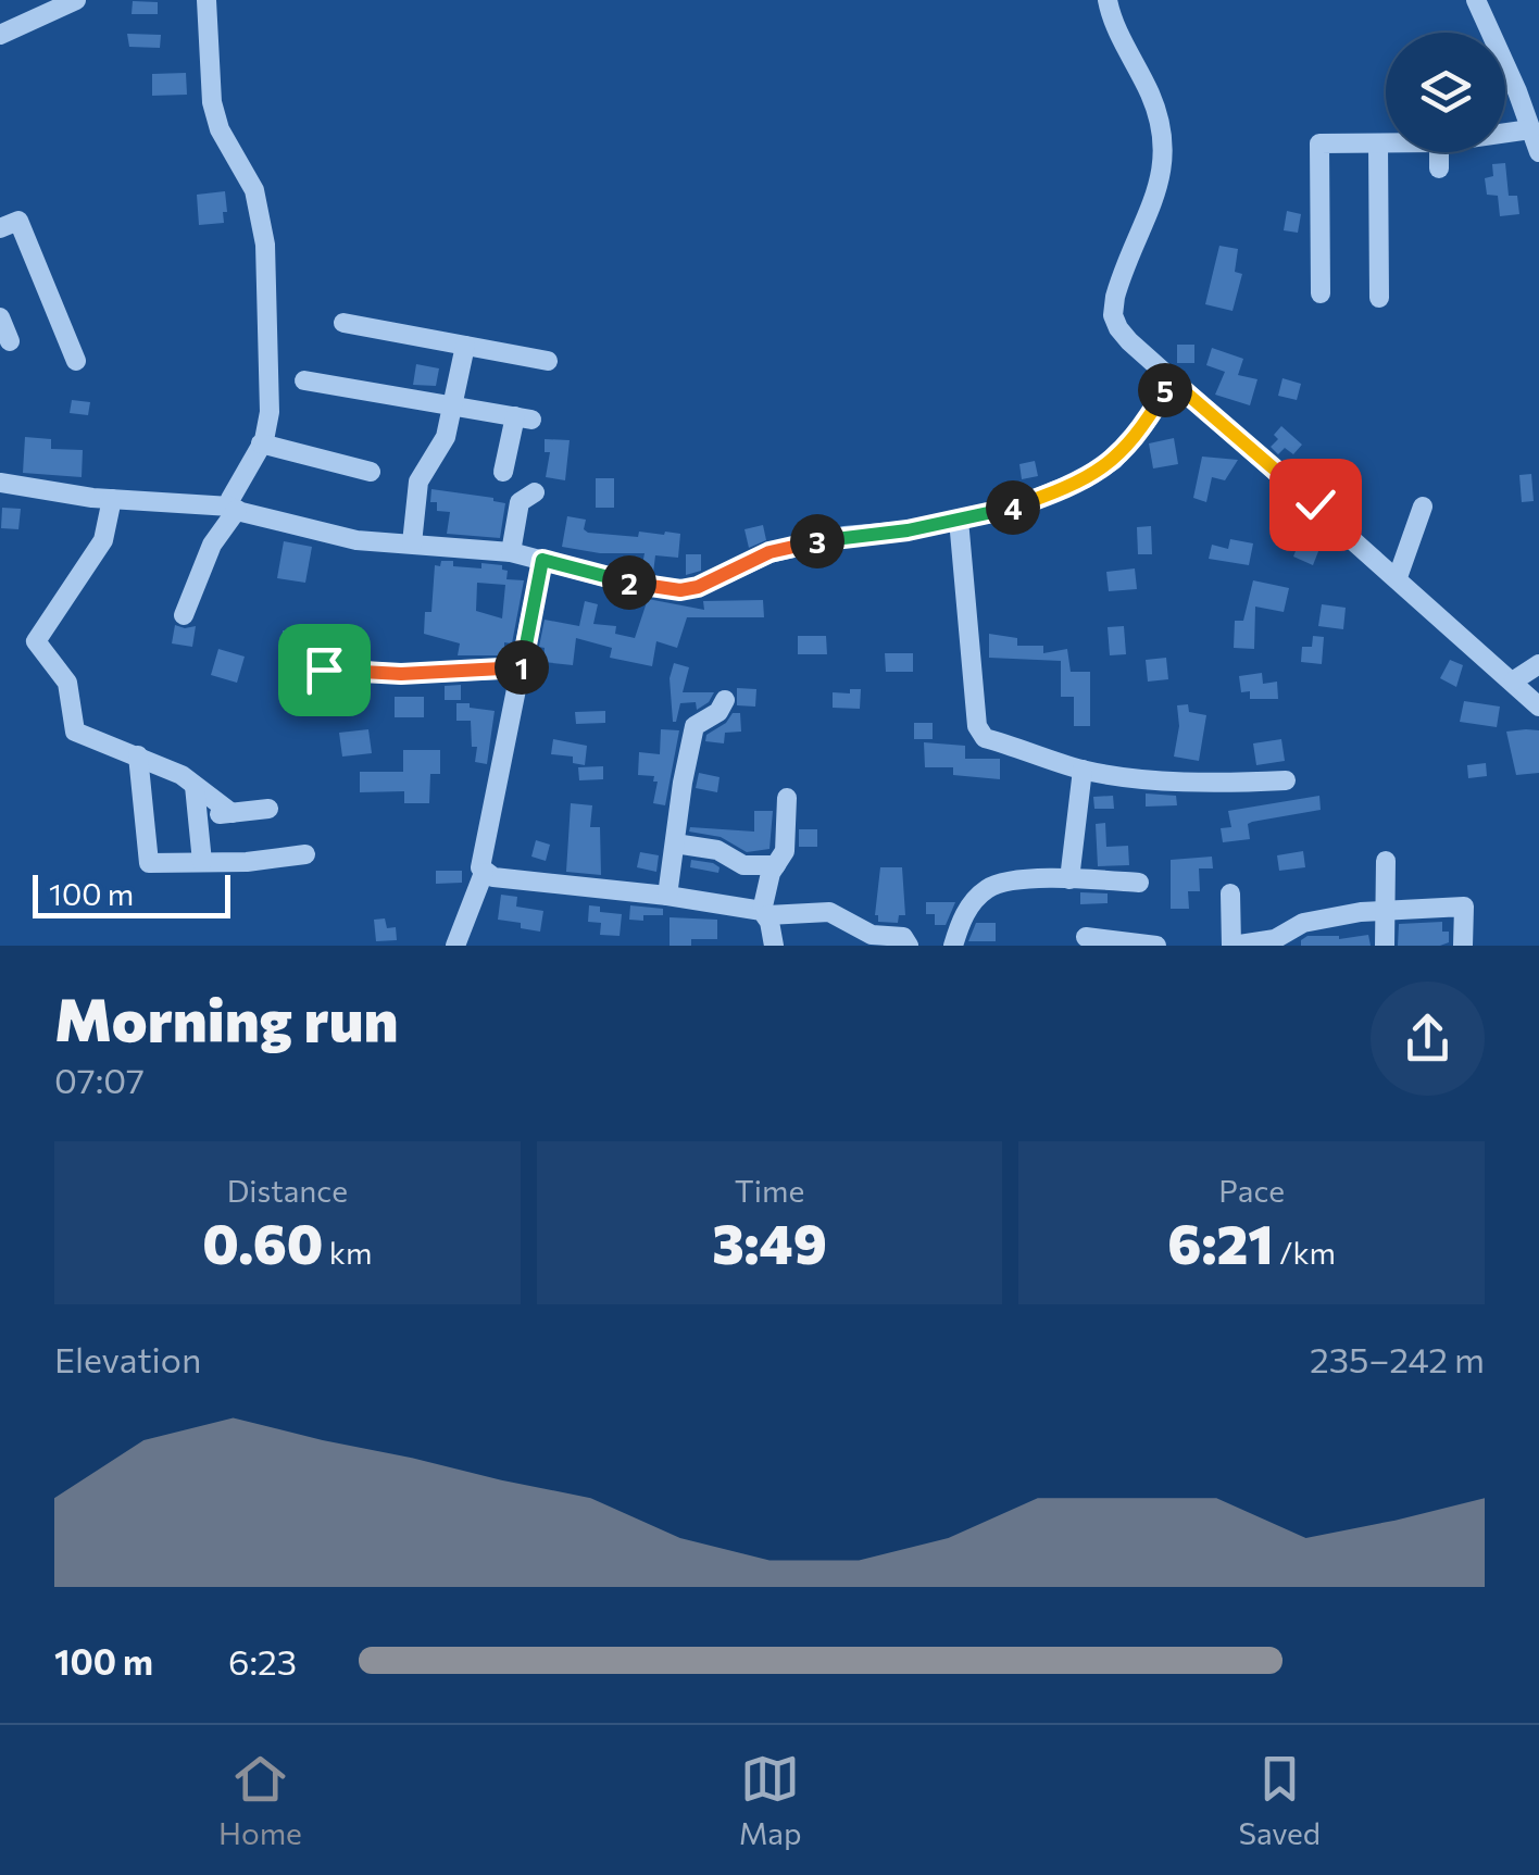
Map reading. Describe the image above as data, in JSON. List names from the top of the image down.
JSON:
{
  "scale_bar": "100 m",
  "page": {
    "pins": [
      "5",
      "4",
      "3",
      "2",
      "1"
    ],
    "scale": "100 m",
    "heading": ["Morning run", "07:07"],
    "stats": [
      ["Distance", "0.60 km"],
      ["Time", "3:49"],
      ["Pace", "6:21 /km"]
    ],
    "chart": ["Elevation", "235–242 m"],
    "list": [
      {
        "name": "100 m",
        "note": "6:23"
      }
    ],
    "tabs": ["Home", "Map", "Saved"]
  }
}
